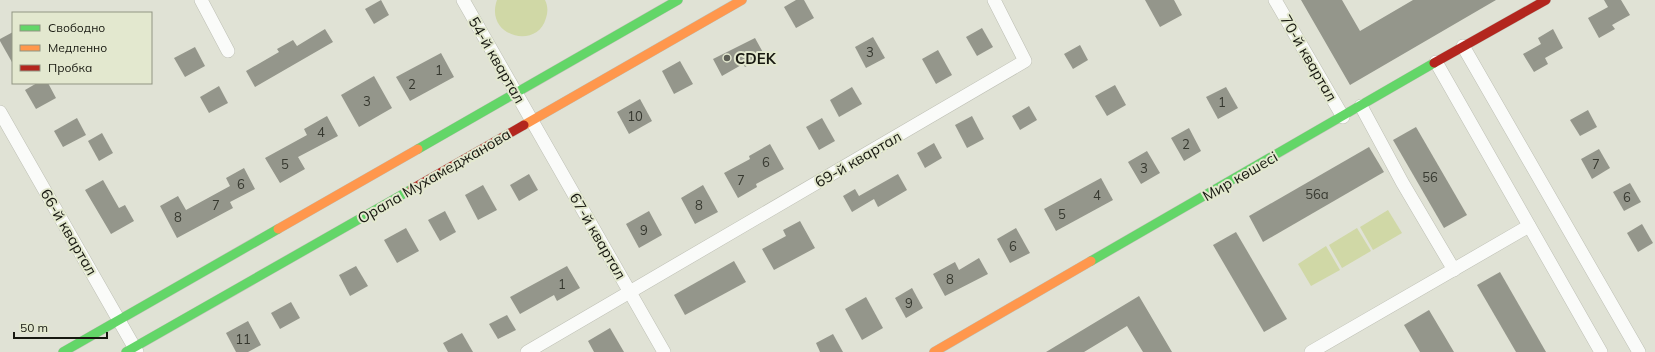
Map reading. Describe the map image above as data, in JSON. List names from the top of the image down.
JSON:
{
  "streets": {
    "street": [
      "70-й квартал",
      "54-й квартал",
      "69-й квартал",
      "Орала Мухамеджанова",
      "Мир көшесі",
      "66-й квартал",
      "67-й квартал"
    ]
  },
  "crossings": [
    ["70-й квартал", "Мир көшесі"],
    ["54-й квартал", "Орала Мухамеджанова"],
    ["54-й квартал", "67-й квартал"],
    ["69-й квартал", "67-й квартал"],
    ["Орала Мухамеджанова", "66-й квартал"],
    ["Орала Мухамеджанова", "67-й квартал"]
  ],
  "places": ["CDEK"],
  "house_numbers": [
    "3",
    "1",
    "2",
    "3",
    "1",
    "10",
    "4",
    "2",
    "6",
    "5",
    "7",
    "3",
    "56",
    "7",
    "6",
    "56а",
    "4",
    "6",
    "7",
    "8",
    "5",
    "8",
    "9",
    "6",
    "8",
    "1",
    "9",
    "11"
  ],
  "legend": ["Свободно", "Медленно", "Пробка"],
  "scale_bar": "50 m"
}
